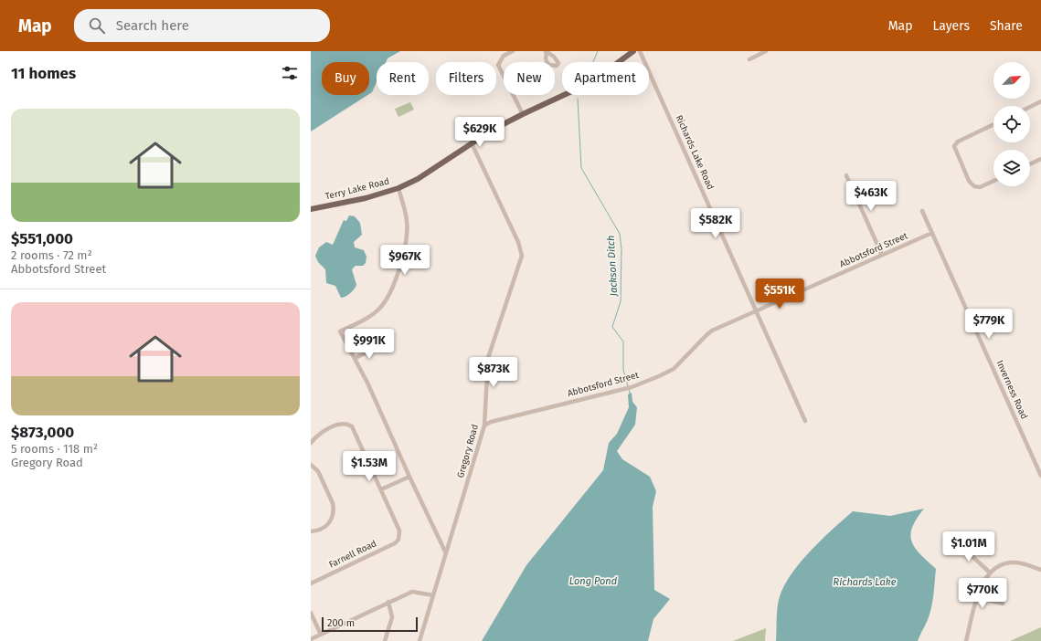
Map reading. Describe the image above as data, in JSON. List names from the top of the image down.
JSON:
{
  "streets": {
    "main road": ["Terry Lake Road"],
    "street": [
      "Richards Lake Road",
      "Abbotsford Street",
      "Inverness Road",
      "Gregory Road",
      "Farnell Road"
    ]
  },
  "crossings": [
    ["Richards Lake Road", "Abbotsford Street"],
    ["Terry Lake Road", "Gregory Road"],
    ["Abbotsford Street", "Inverness Road"],
    ["Abbotsford Street", "Gregory Road"]
  ],
  "water": ["Jackson Ditch", "Long Pond", "Richards Lake"],
  "scale_bar": "200 m",
  "north": "top right",
  "page": {
    "header": "Map",
    "search": "Search here",
    "nav": ["Map", "Layers", "Share"],
    "heading": "11 homes",
    "chip": [
      "Buy",
      "Rent",
      "Filters",
      "New",
      "Apartment"
    ],
    "list": [
      {
        "name": "$551,000",
        "note": "2 rooms · 72 m² · Abbotsford Street"
      },
      {
        "name": "$873,000",
        "note": "5 rooms · 118 m² · Gregory Road"
      }
    ],
    "price": [
      "$629K",
      "$463K",
      "$582K",
      "$967K",
      "$551K",
      "$779K",
      "$991K",
      "$873K",
      "$1.53M",
      "$1.01M",
      "$770K"
    ],
    "scale": "200 m"
  }
}
